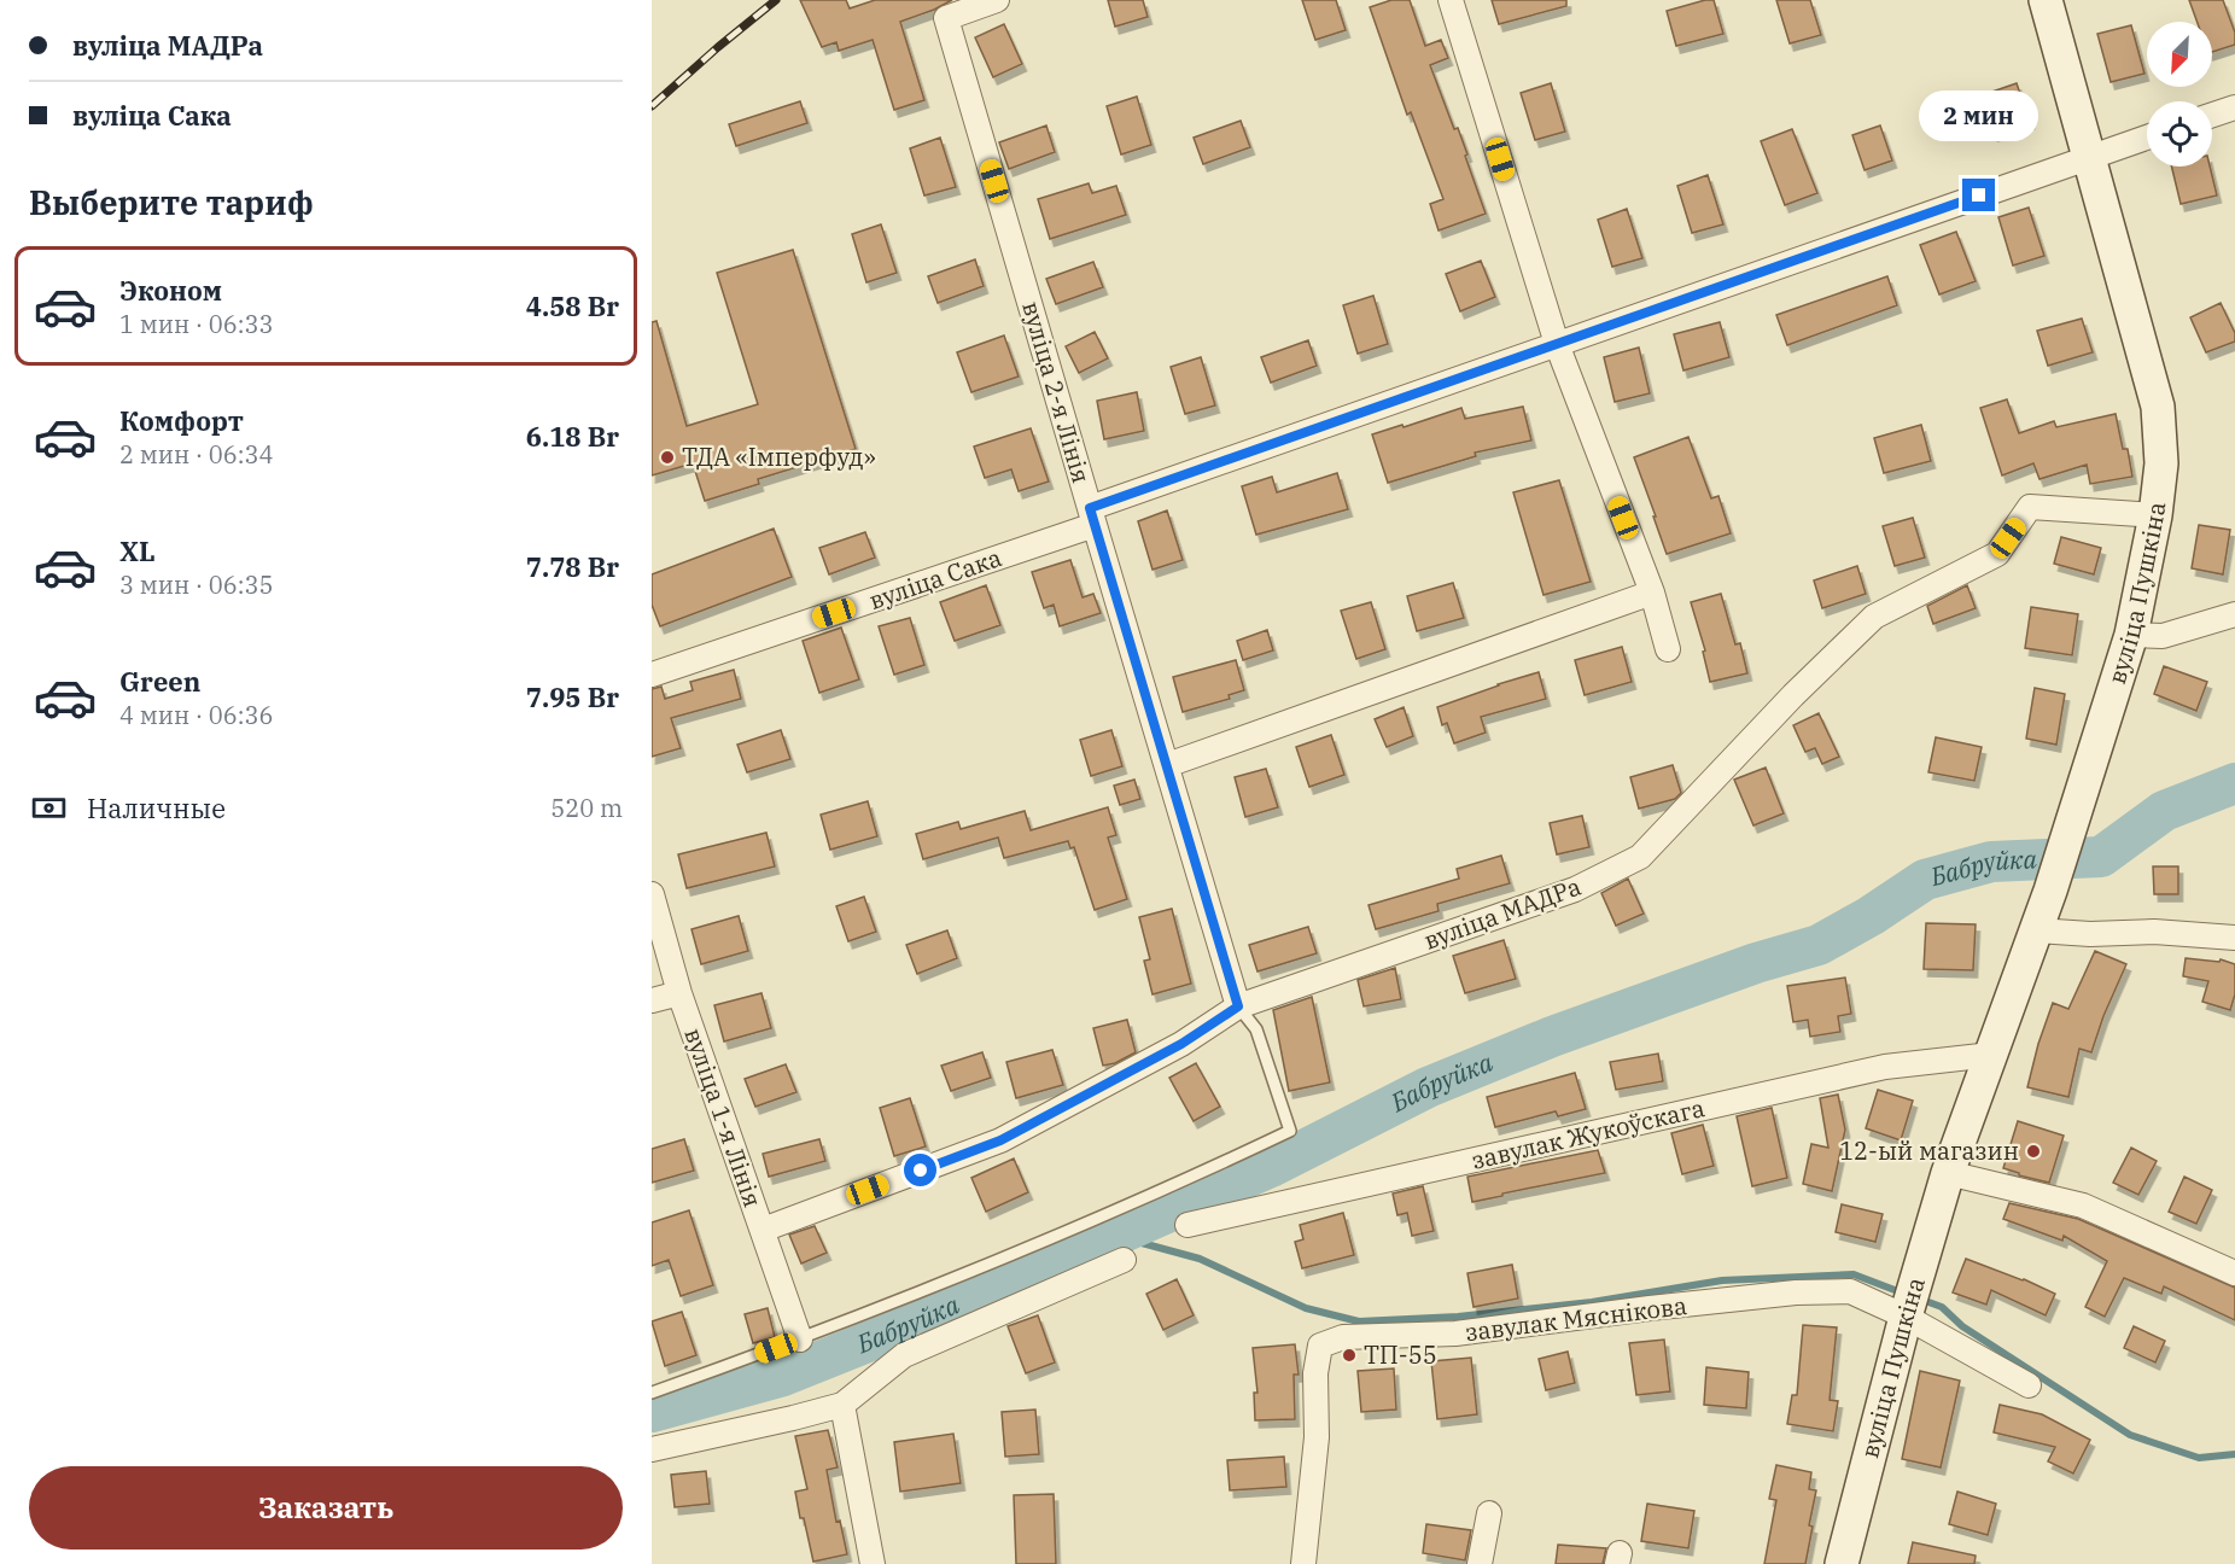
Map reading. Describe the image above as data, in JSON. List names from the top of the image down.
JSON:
{
  "streets": {
    "main road": ["вуліца Пушкіна"],
    "street": [
      "вуліца 2-я Лінія",
      "вуліца Сака",
      "вуліца МАДРа",
      "вуліца 1-я Лінія",
      "завулак Жукоўскага",
      "завулак Мяснікова"
    ]
  },
  "crossings": [
    ["вуліца 2-я Лінія", "вуліца Сака"],
    ["вуліца 2-я Лінія", "вуліца МАДРа"],
    ["вуліца Сака", "вуліца Пушкіна"],
    ["вуліца Пушкіна", "вуліца МАДРа"],
    ["вуліца Пушкіна", "завулак Жукоўскага"],
    ["вуліца Пушкіна", "завулак Мяснікова"],
    ["вуліца МАДРа", "вуліца 1-я Лінія"]
  ],
  "water": ["Бабруйка"],
  "places": ["ТДА «Імперфуд»", "12-ый магазин", "ТП-55"],
  "north": "bottom left",
  "page": {
    "banner": ["вуліца МАДРа", "вуліца Сака"],
    "bubble": "2 мин",
    "heading": "Выберите тариф",
    "list": [
      {
        "name": "Эконом",
        "note": "1 мин · 06:33",
        "value": "4.58 Br"
      },
      {
        "name": "Комфорт",
        "note": "2 мин · 06:34",
        "value": "6.18 Br"
      },
      {
        "name": "XL",
        "note": "3 мин · 06:35",
        "value": "7.78 Br"
      },
      {
        "name": "Green",
        "note": "4 мин · 06:36",
        "value": "7.95 Br"
      }
    ],
    "pay": ["Наличные", "520 m"],
    "buttons": "Заказать"
  }
}
